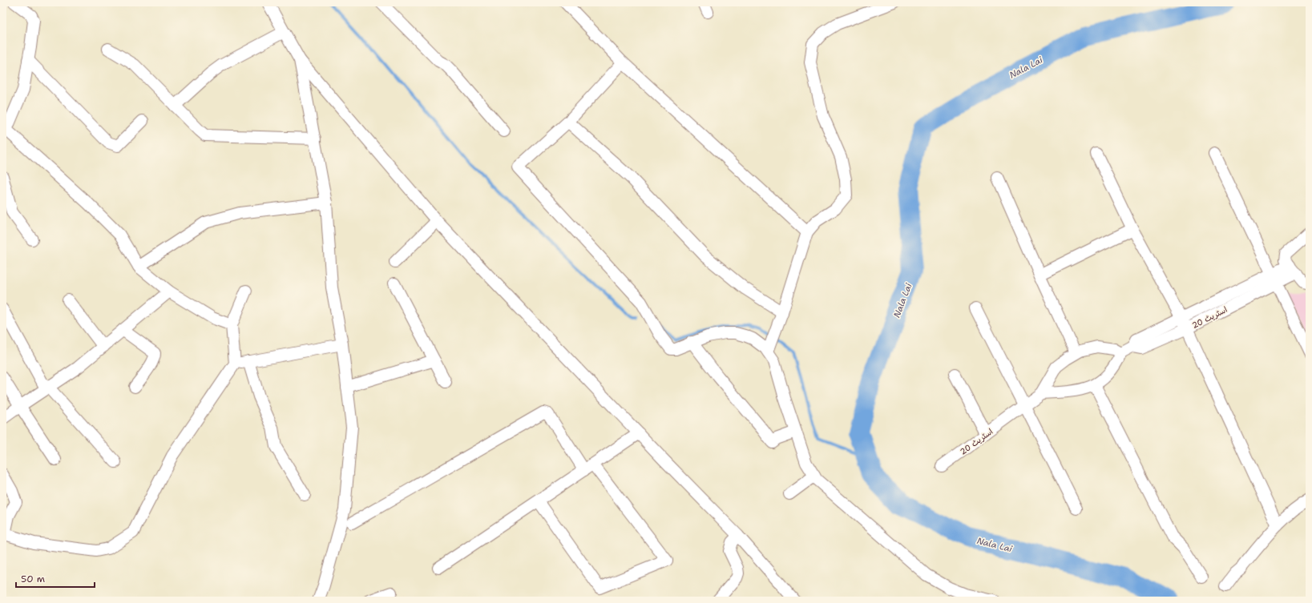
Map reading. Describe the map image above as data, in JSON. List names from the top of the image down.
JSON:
{
  "streets": {
    "street": ["اسٹریٹ 20"]
  },
  "water": ["Nala Lai"],
  "scale_bar": "50 m"
}
